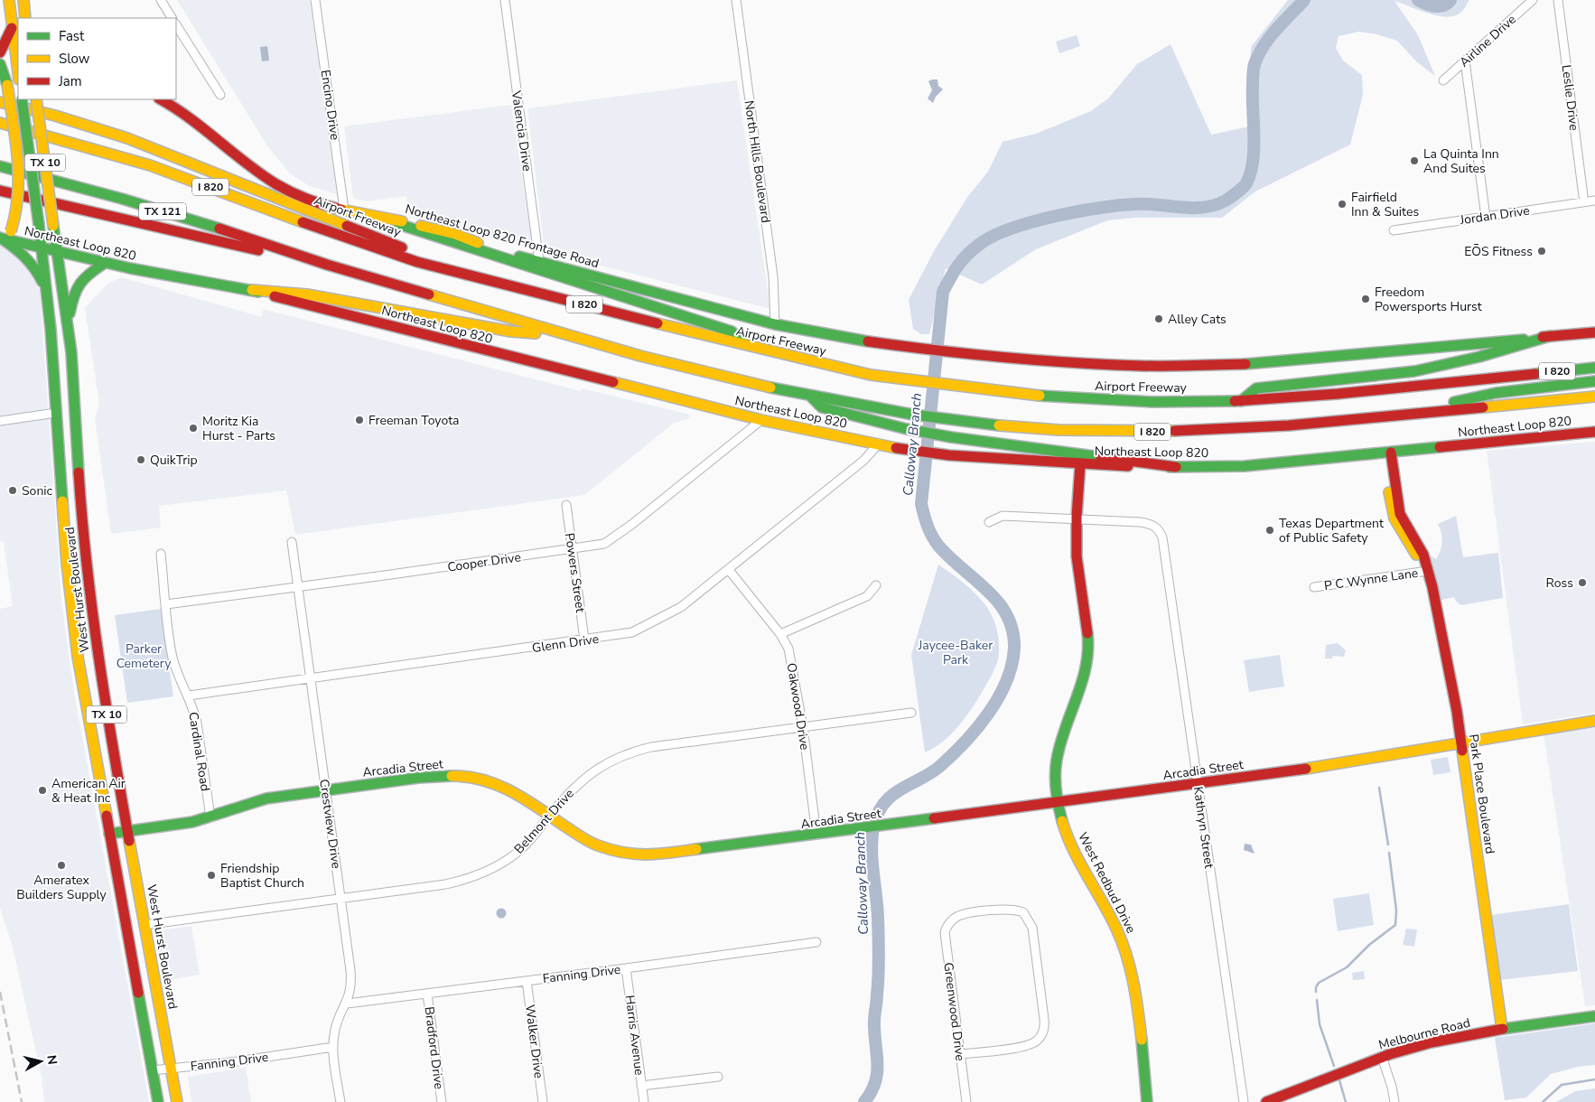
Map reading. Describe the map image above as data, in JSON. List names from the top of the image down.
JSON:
{
  "streets": {
    "main road": [
      "TX 10",
      "I 820",
      "TX 121",
      "Airport Freeway",
      "Northeast Loop 820 Frontage Road",
      "Northeast Loop 820",
      "West Hurst Boulevard",
      "Arcadia Street",
      "Park Place Boulevard",
      "West Redbud Drive",
      "Melbourne Road"
    ],
    "street": [
      "Airline Drive",
      "Leslie Drive",
      "Encino Drive",
      "Valencia Drive",
      "North Hills Boulevard",
      "Jordan Drive",
      "Cooper Drive",
      "Powers Street",
      "P C Wynne Lane",
      "Glenn Drive",
      "Oakwood Drive",
      "Cardinal Road",
      "Belmont Drive",
      "Crestview Drive",
      "Kathryn Street",
      "Fanning Drive",
      "Greenwood Drive",
      "Harris Avenue",
      "Walker Drive",
      "Bradford Drive"
    ]
  },
  "crossings": [
    ["Encino Drive", "Northeast Loop 820 Frontage Road"],
    ["Valencia Drive", "Northeast Loop 820 Frontage Road"],
    ["North Hills Boulevard", "Northeast Loop 820 Frontage Road"],
    ["I 820", "TX 121"],
    ["I 820", "Airport Freeway"],
    ["Northeast Loop 820", "Cooper Drive"],
    ["Northeast Loop 820", "West Hurst Boulevard"],
    ["Northeast Loop 820", "Glenn Drive"],
    ["Northeast Loop 820", "Park Place Boulevard"],
    ["Northeast Loop 820", "West Redbud Drive"],
    ["Cooper Drive", "Powers Street"],
    ["Cooper Drive", "Cardinal Road"],
    ["Cooper Drive", "Crestview Drive"],
    ["Powers Street", "Glenn Drive"],
    ["P C Wynne Lane", "Park Place Boulevard"],
    ["West Hurst Boulevard", "Arcadia Street"],
    ["West Hurst Boulevard", "Belmont Drive"],
    ["West Hurst Boulevard", "Fanning Drive"],
    ["Glenn Drive", "Oakwood Drive"],
    ["Glenn Drive", "Cardinal Road"],
    ["Glenn Drive", "Crestview Drive"],
    ["Oakwood Drive", "Arcadia Street"],
    ["Oakwood Drive", "Belmont Drive"],
    ["Cardinal Road", "Arcadia Street"],
    ["Arcadia Street", "Park Place Boulevard"],
    ["Arcadia Street", "Belmont Drive"],
    ["Arcadia Street", "Crestview Drive"],
    ["Arcadia Street", "Kathryn Street"],
    ["Arcadia Street", "West Redbud Drive"],
    ["Park Place Boulevard", "Melbourne Road"],
    ["Belmont Drive", "Crestview Drive"],
    ["Crestview Drive", "Fanning Drive"],
    ["Kathryn Street", "West Redbud Drive"],
    ["Fanning Drive", "Harris Avenue"],
    ["Fanning Drive", "Walker Drive"],
    ["Fanning Drive", "Bradford Drive"]
  ],
  "water": ["Calloway Branch"],
  "parks": ["Jaycee-Baker Park", "Parker Cemetery"],
  "places": [
    "La Quinta Inn And Suites",
    "Fairfield Inn & Suites",
    "EŌS Fitness",
    "Freedom Powersports Hurst",
    "Alley Cats",
    "Freeman Toyota",
    "Moritz Kia Hurst - Parts",
    "QuikTrip",
    "Sonic",
    "Texas Department of Public Safety",
    "Ross",
    "American Air & Heat Inc",
    "Ameratex Builders Supply",
    "Friendship Baptist Church"
  ],
  "legend": ["Fast", "Slow", "Jam"],
  "north": "right"
}
